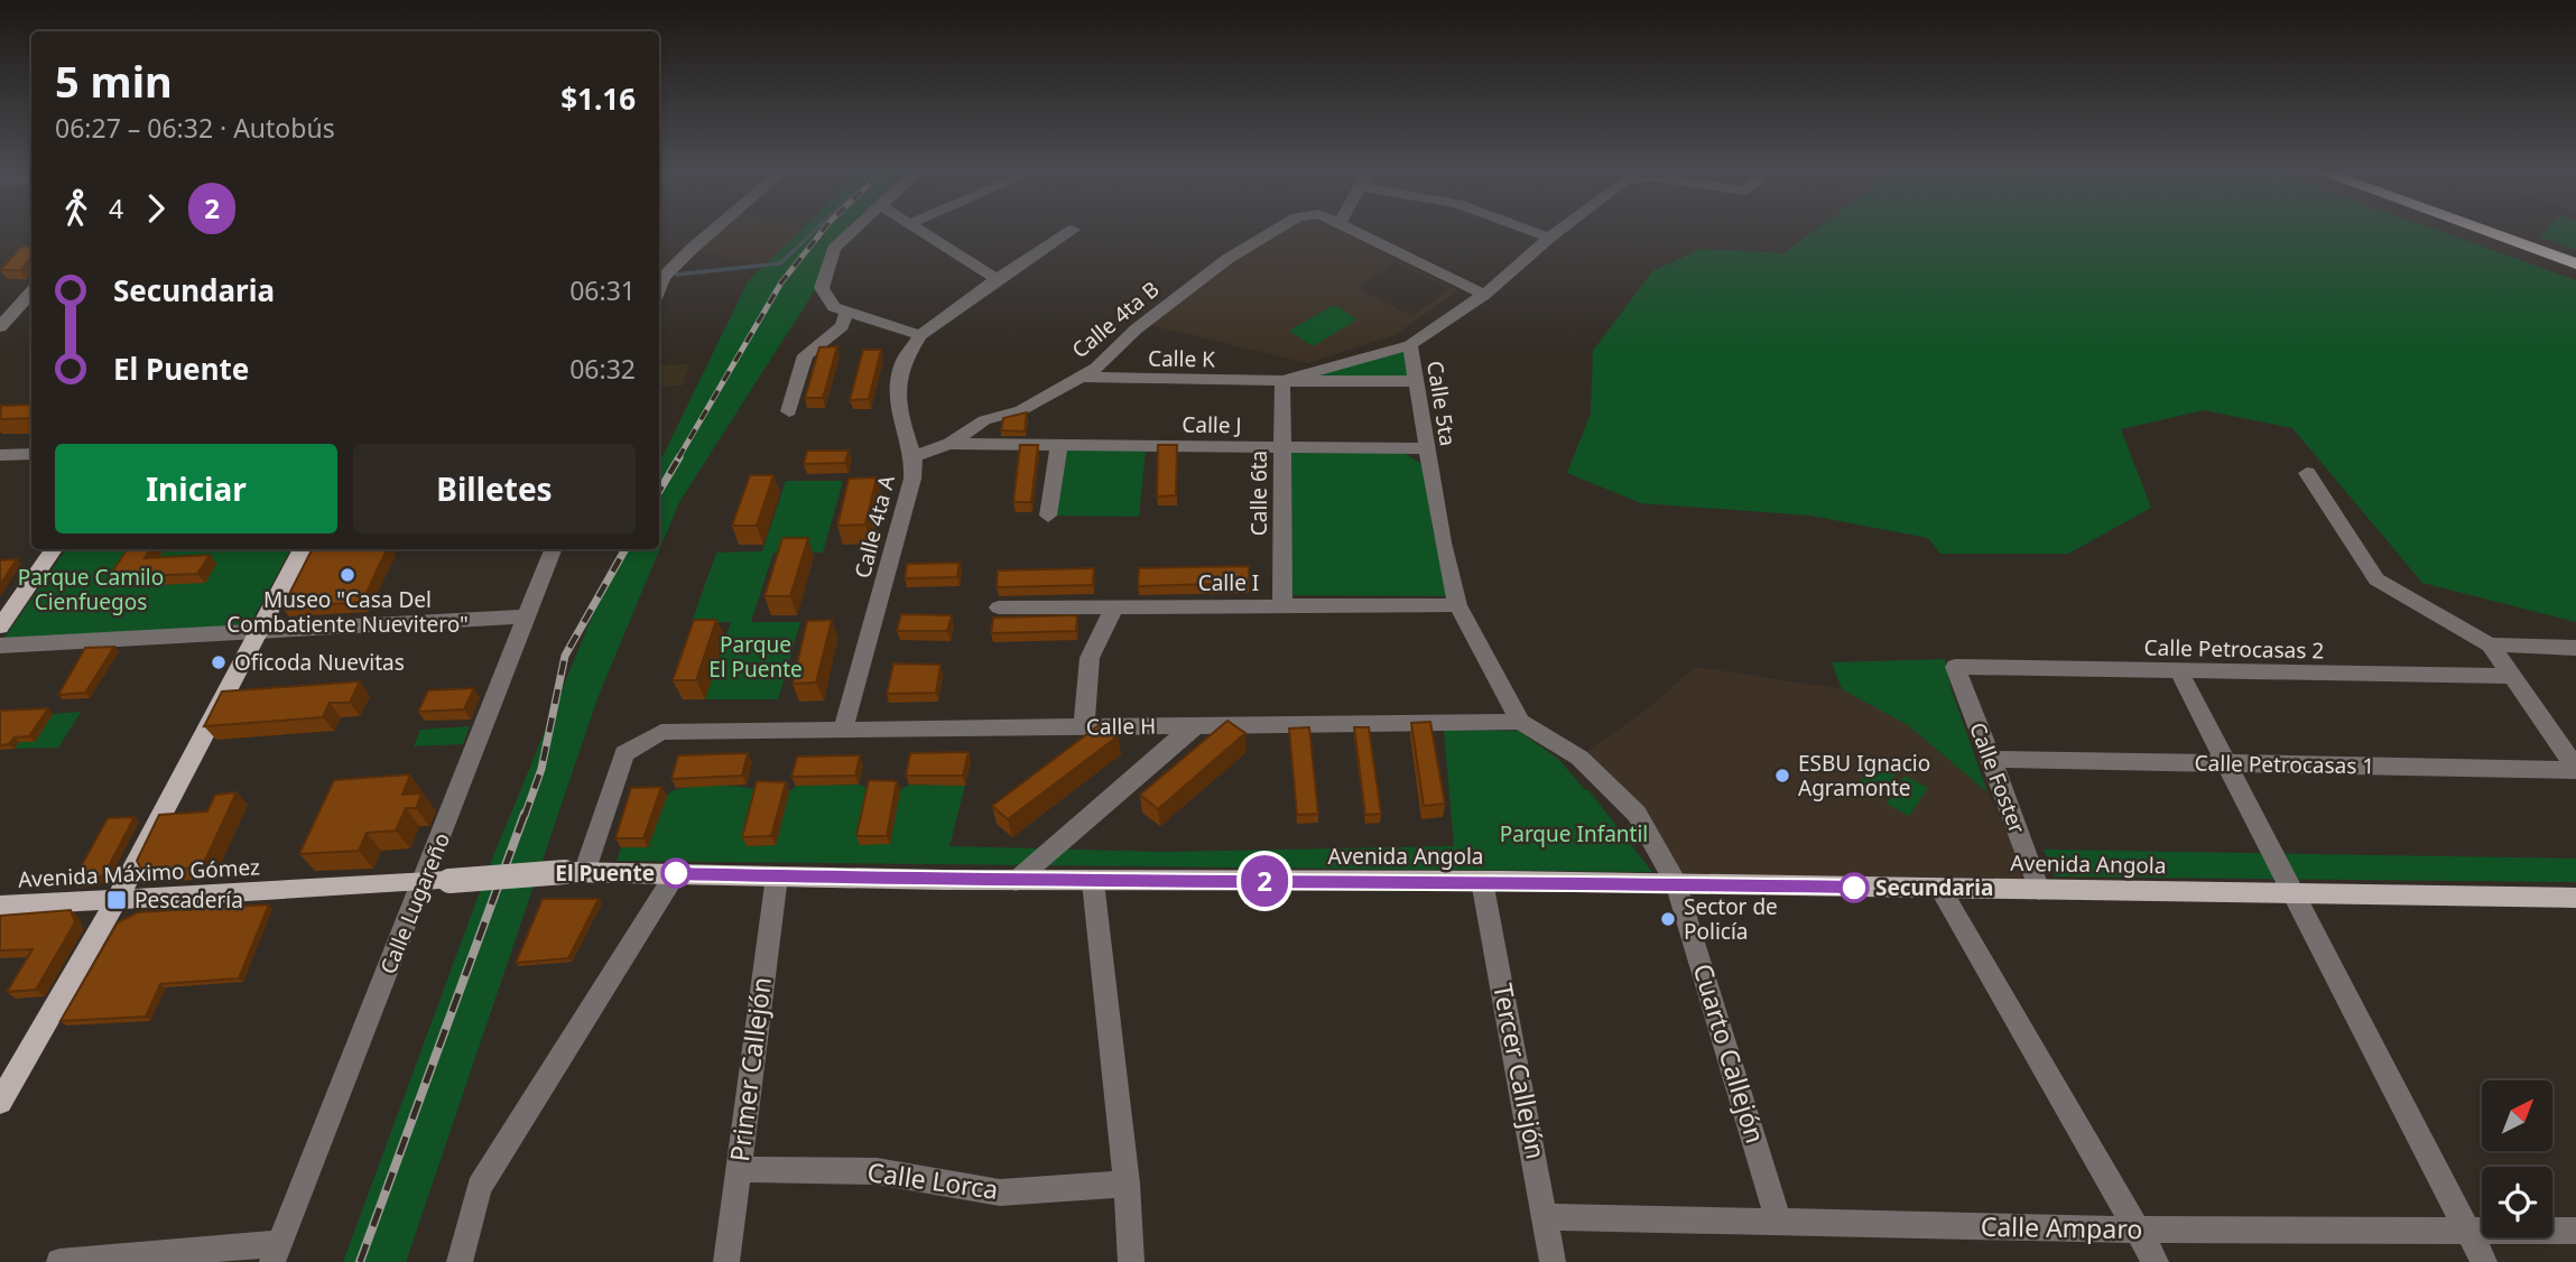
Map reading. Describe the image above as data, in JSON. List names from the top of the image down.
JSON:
{
  "streets": {
    "main road": ["Avenida Angola", "Avenida Máximo Gómez"],
    "street": [
      "Calle 4ta B",
      "Calle K",
      "Calle 5ta",
      "Calle J",
      "Calle 6ta",
      "Calle 4ta A",
      "Calle I",
      "Calle Petrocasas 2",
      "Calle H",
      "Calle Petrocasas 1",
      "Calle Foster",
      "Calle Lugareño",
      "Cuarto Callejón",
      "Primer Callejón",
      "Tercer Callejón",
      "Calle Lorca",
      "Calle Amparo"
    ]
  },
  "crossings": [
    ["Calle 4ta B", "Calle K"],
    ["Calle 4ta B", "Calle 5ta"],
    ["Calle 4ta B", "Calle J"],
    ["Calle 4ta B", "Calle 4ta A"],
    ["Calle K", "Calle 5ta"],
    ["Calle K", "Calle 6ta"],
    ["Calle 5ta", "Calle J"],
    ["Calle 5ta", "Calle I"],
    ["Calle 5ta", "Calle H"],
    ["Calle J", "Calle 6ta"],
    ["Calle 6ta", "Calle I"],
    ["Calle 4ta A", "Calle H"],
    ["Calle Petrocasas 2", "Calle Foster"],
    ["Calle H", "Avenida Angola"],
    ["Calle Petrocasas 1", "Calle Foster"],
    ["Calle Foster", "Avenida Angola"],
    ["Avenida Angola", "Cuarto Callejón"],
    ["Avenida Angola", "Primer Callejón"],
    ["Avenida Angola", "Tercer Callejón"],
    ["Avenida Máximo Gómez", "Calle Lugareño"],
    ["Cuarto Callejón", "Calle Amparo"],
    ["Primer Callejón", "Calle Lorca"],
    ["Tercer Callejón", "Calle Amparo"]
  ],
  "parks": ["Parque Camilo Cienfuegos", "Parque El Puente", "Parque Infantil"],
  "places": {
    "other": [
      "Museo \"Casa Del Combatiente Nuevitero\"",
      "Oficoda Nuevitas",
      "ESBU Ignacio Agramonte",
      "El Puente",
      "Secundaria",
      "Sector de Policía"
    ],
    "transit": ["Pescadería"]
  },
  "lines": ["bus line 2"],
  "north": "top right",
  "page": {
    "on_map": "2",
    "heading": ["5 min", "06:27 – 06:32 · Autobús", "$1.16"],
    "legs": ["4", "2"],
    "list": [
      {
        "name": "Secundaria",
        "value": "06:31"
      },
      {
        "name": "El Puente",
        "value": "06:32"
      }
    ],
    "buttons": ["Iniciar", "Billetes"]
  }
}
